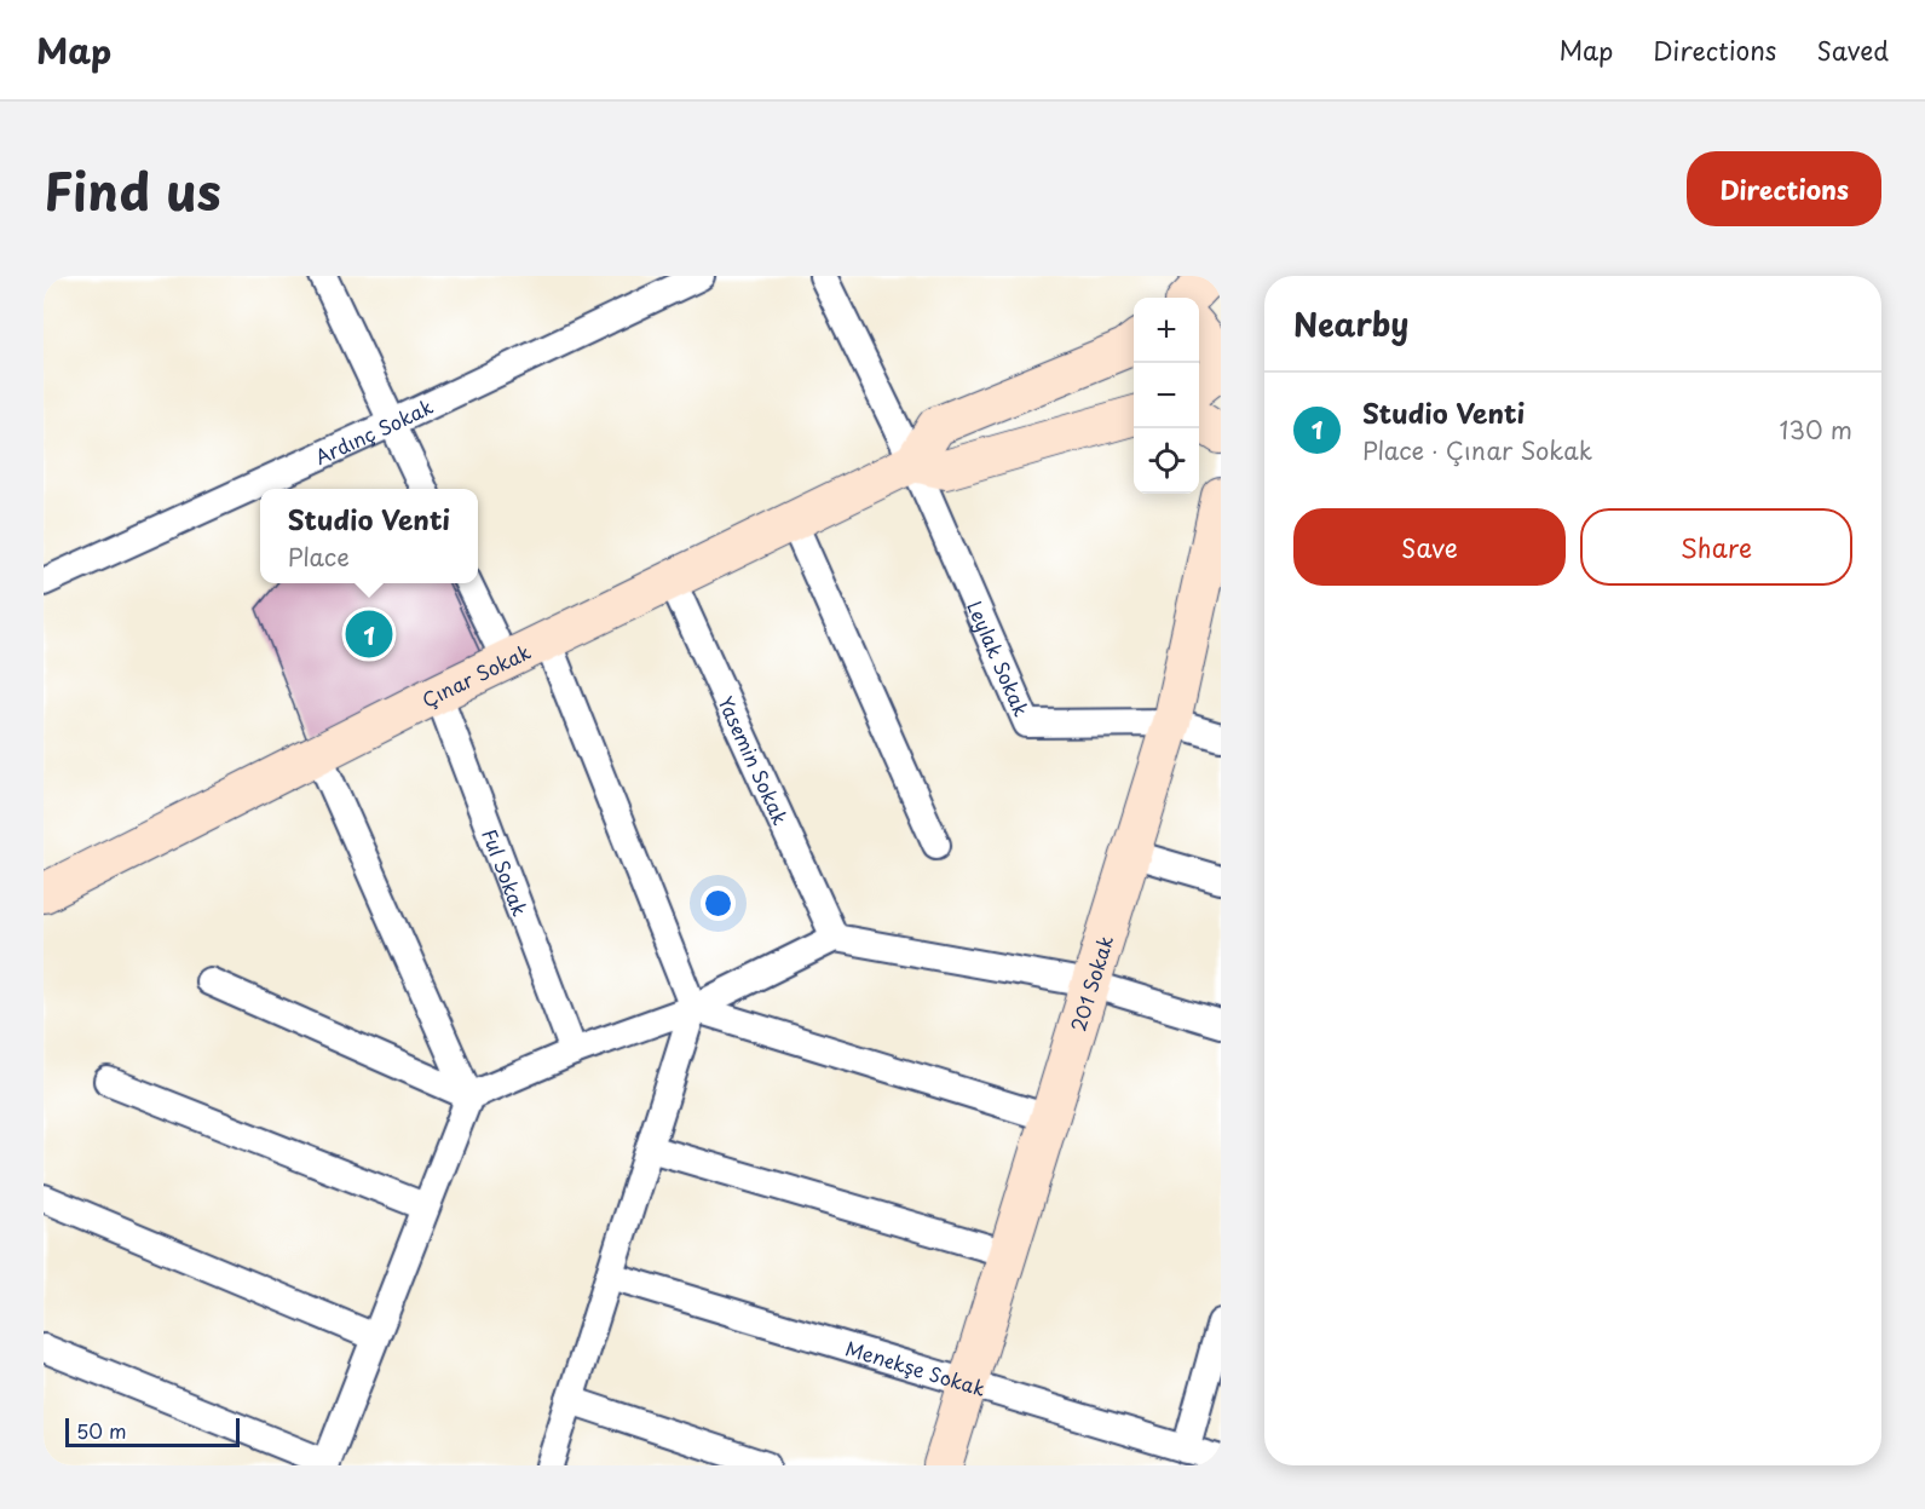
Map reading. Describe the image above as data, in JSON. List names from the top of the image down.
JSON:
{
  "streets": {
    "street": [
      "Ardınç Sokak",
      "Leylak Sokak",
      "Çınar Sokak",
      "Yasemin Sokak",
      "Ful Sokak",
      "201 Sokak",
      "Menekşe Sokak"
    ]
  },
  "crossings": [
    ["Leylak Sokak", "Çınar Sokak"],
    ["Leylak Sokak", "201 Sokak"],
    ["Çınar Sokak", "Yasemin Sokak"],
    ["Çınar Sokak", "Ful Sokak"],
    ["201 Sokak", "Menekşe Sokak"]
  ],
  "scale_bar": "50 m",
  "page": {
    "header": "Map",
    "nav": ["Map", "Directions", "Saved"],
    "title": "Find us",
    "buttons": [
      "Directions",
      ["Save", "Share"]
    ],
    "heading": "Nearby",
    "map_buttons": ["+", "−"],
    "list": [
      {
        "mark": "1",
        "name": "Studio Venti",
        "note": "Place · Çınar Sokak",
        "value": "130 m"
      }
    ],
    "popup": ["Studio Venti", "Place"],
    "pins": "1",
    "scale": "50 m"
  }
}
